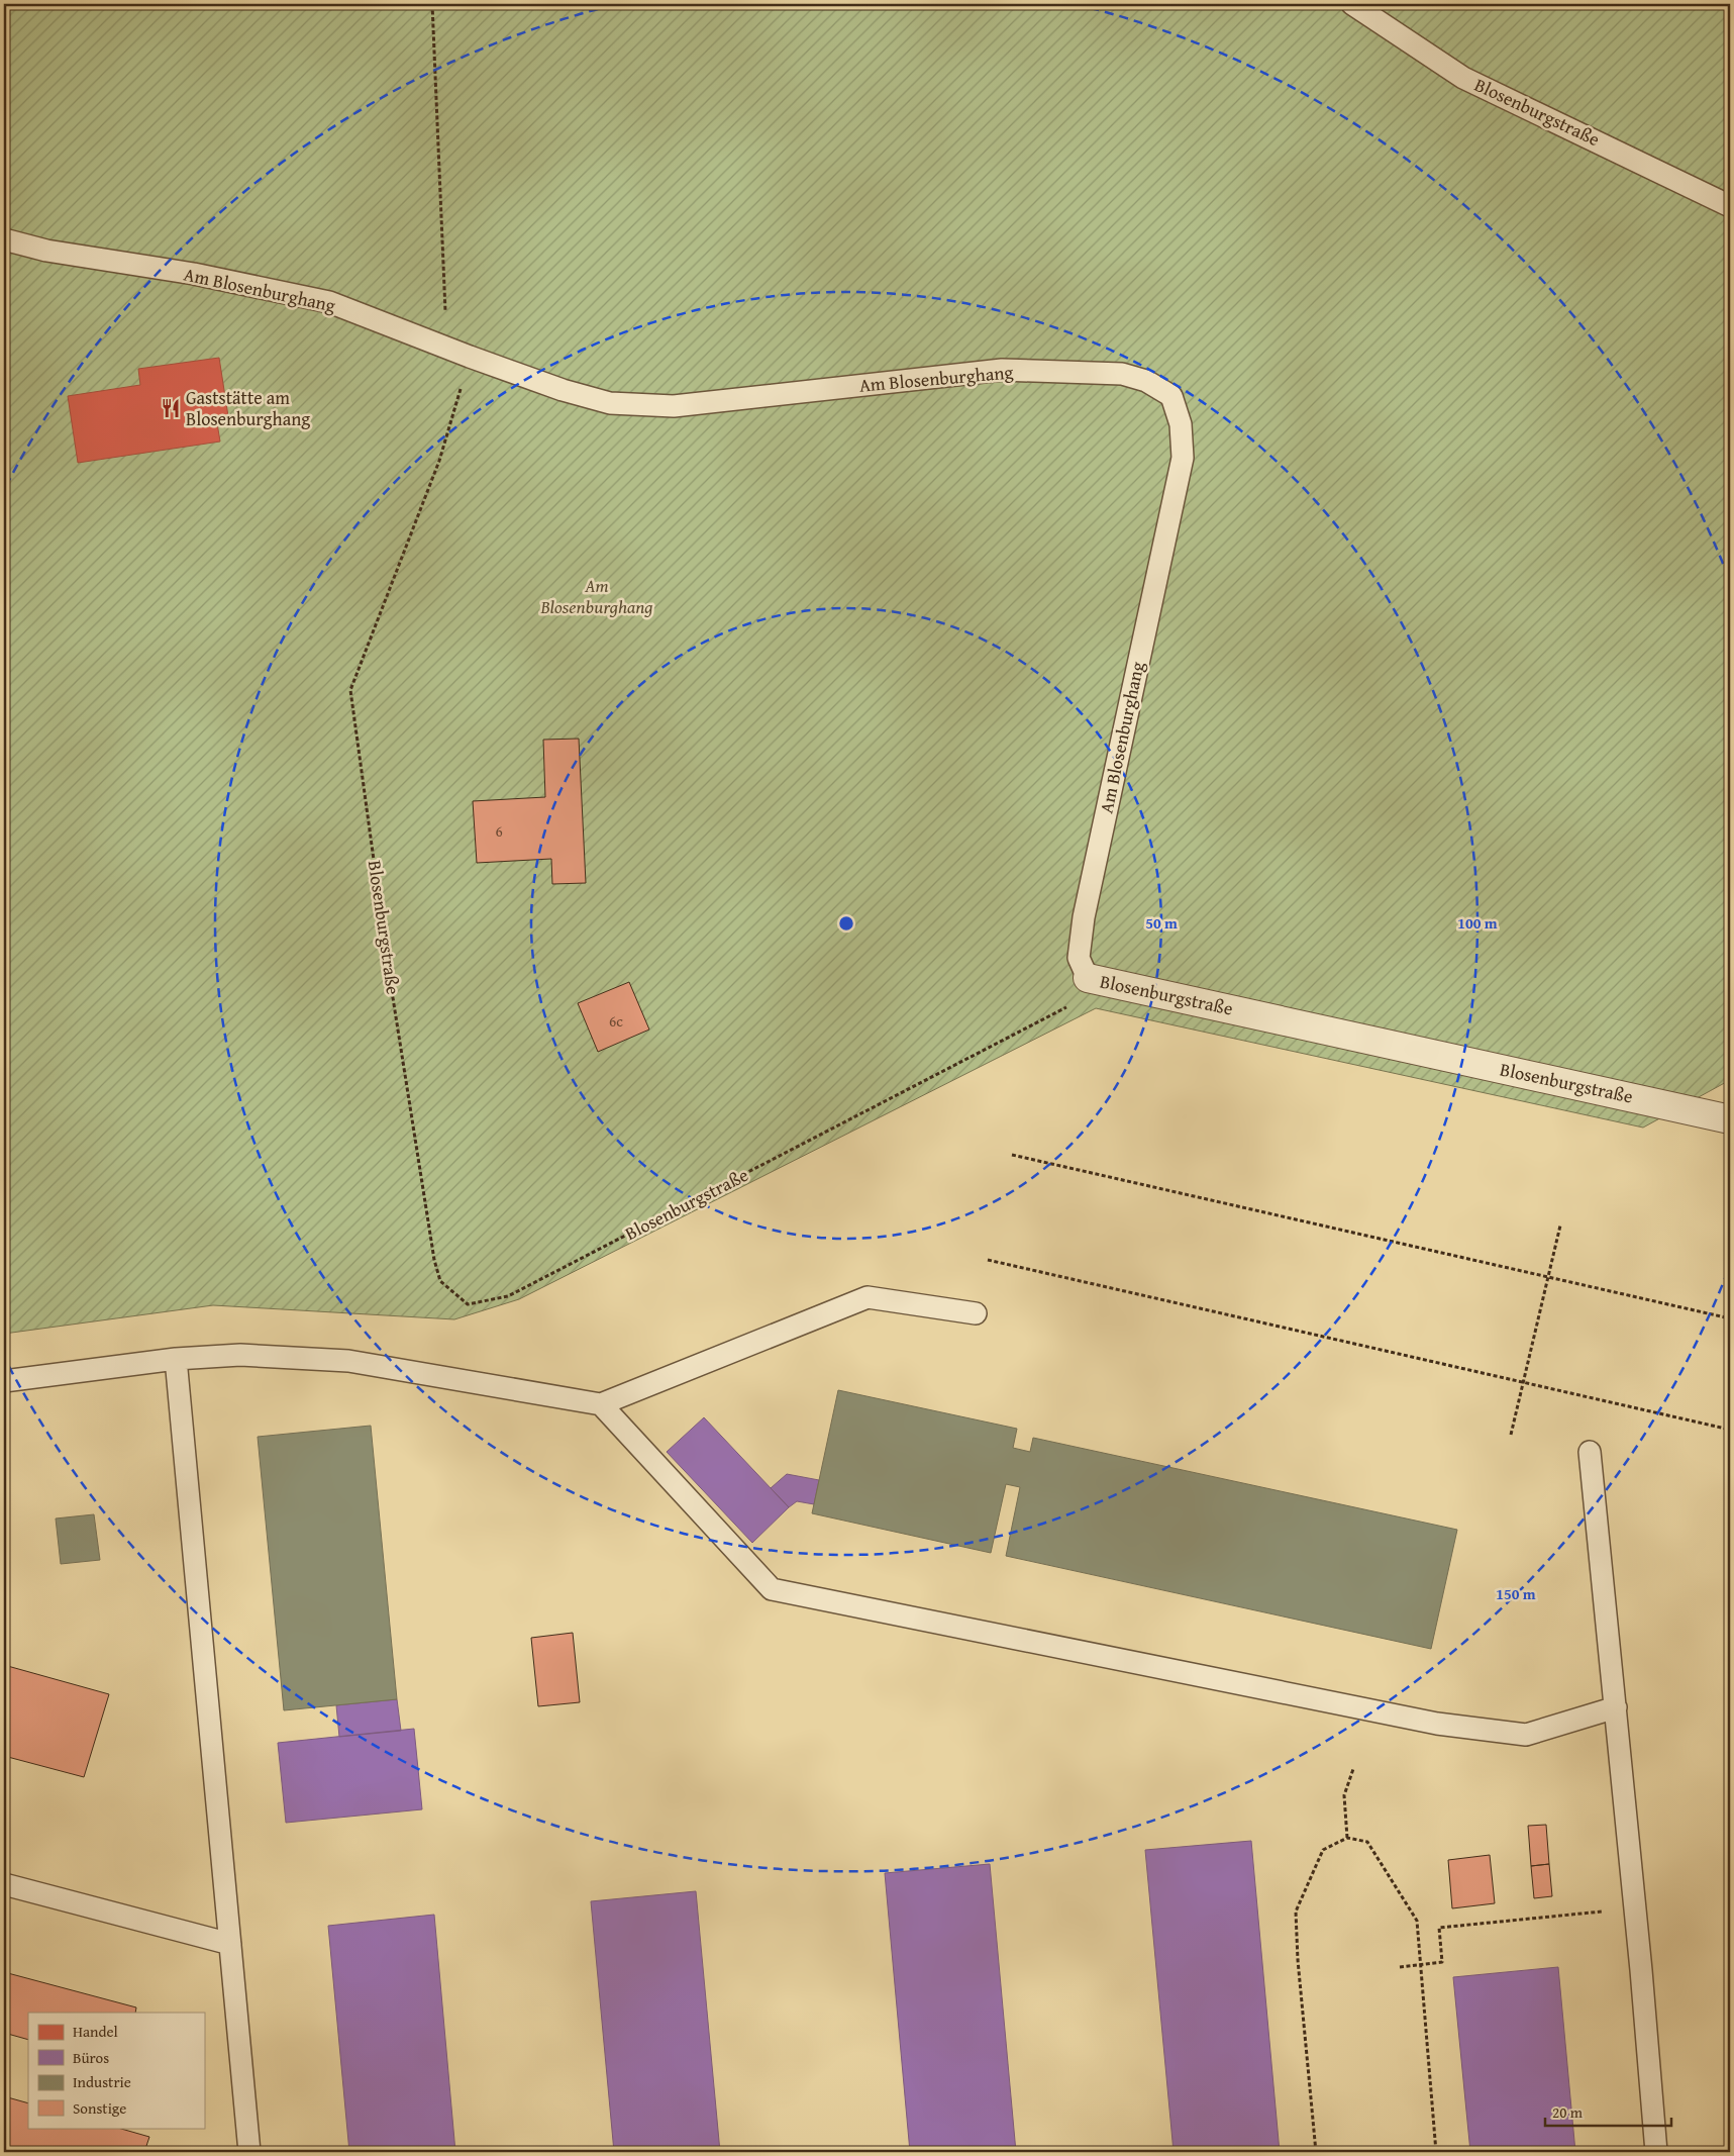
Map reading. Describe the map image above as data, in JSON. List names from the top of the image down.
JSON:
{
  "streets": {
    "street": ["Blosenburgstraße"],
    "lane": ["Am Blosenburghang"]
  },
  "crossings": [
    ["Blosenburgstraße", "Am Blosenburghang"]
  ],
  "parks": ["Am Blosenburghang"],
  "places": {
    "restaurant": ["Gaststätte am Blosenburghang"]
  },
  "house_numbers": ["6", "6c"],
  "legend": [
    "Handel",
    "Büros",
    "Industrie",
    "Sonstige"
  ],
  "scale_bar": "20 m",
  "rings": ["50 m", "100 m", "150 m"]
}
